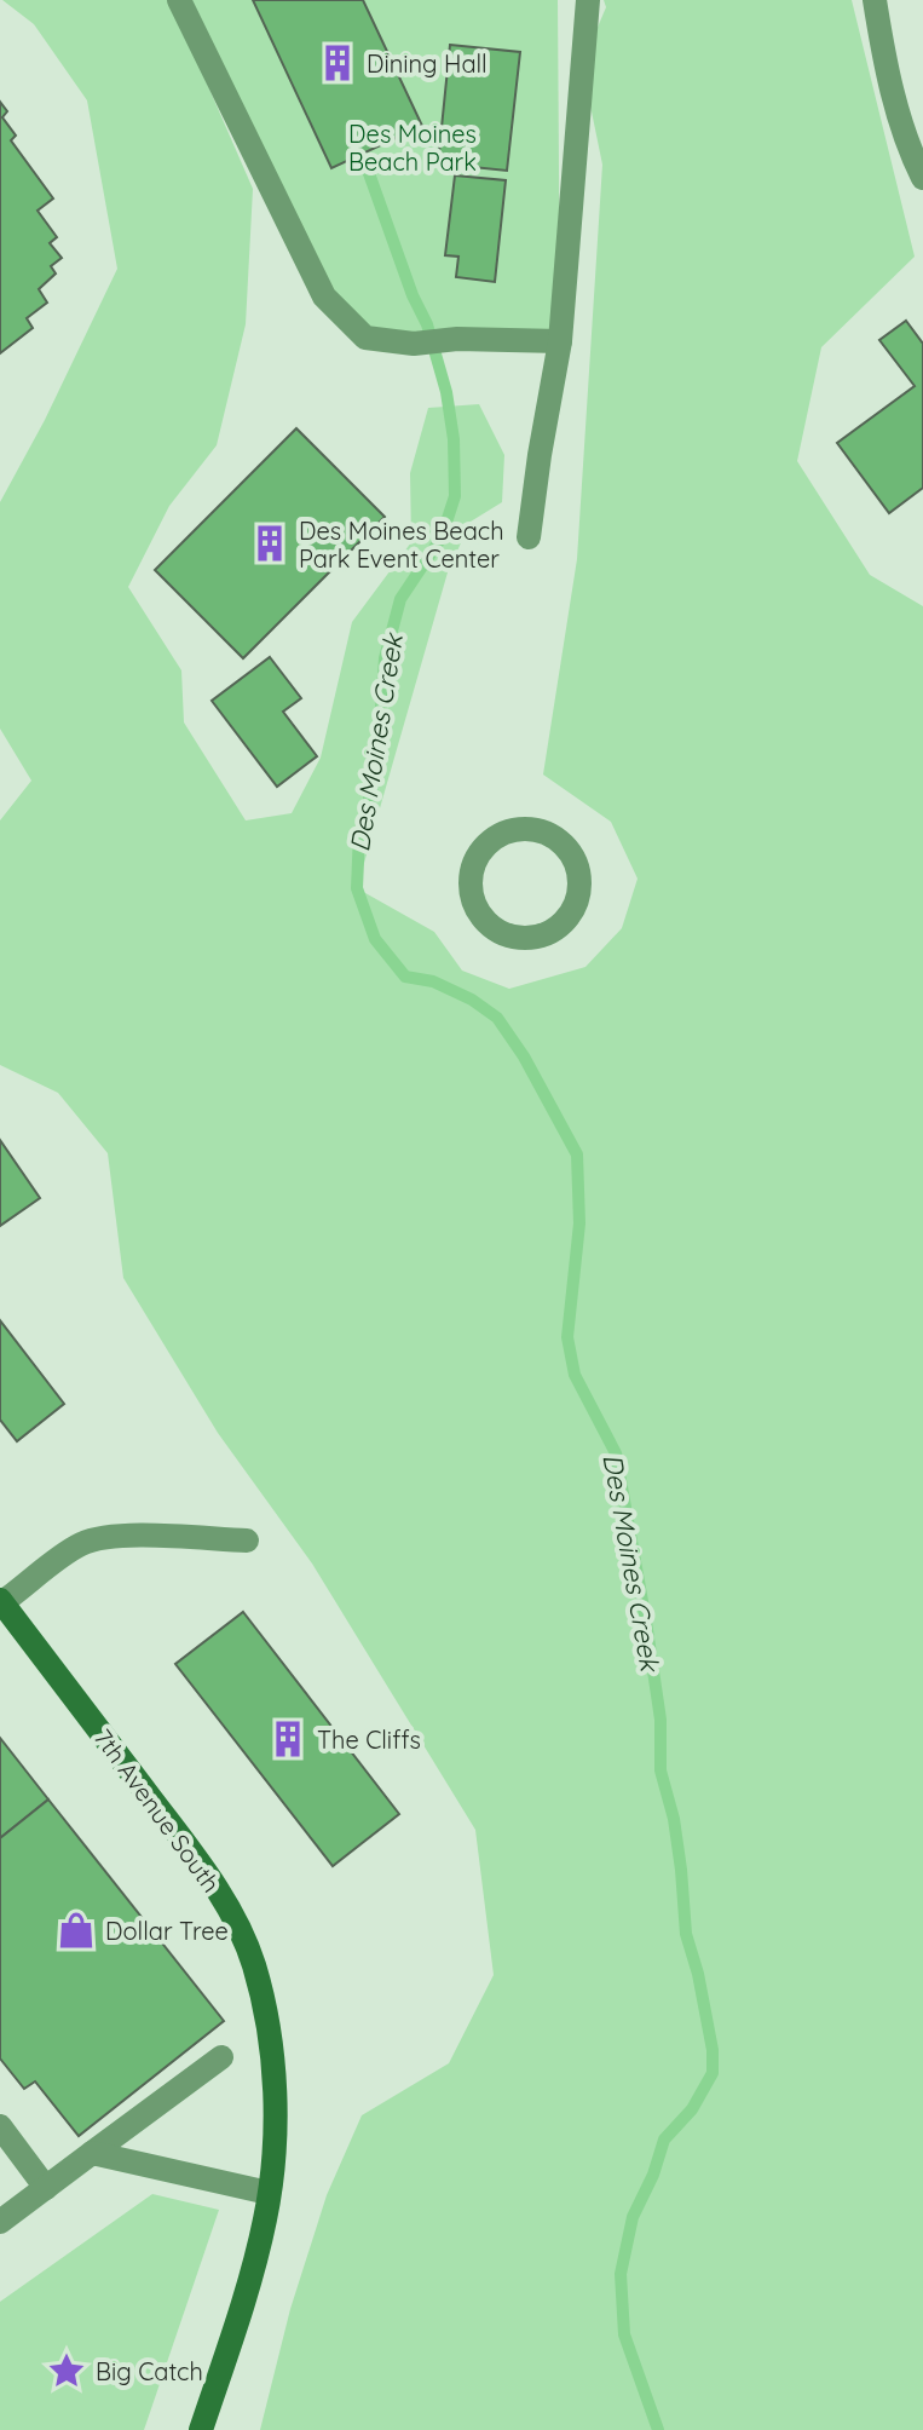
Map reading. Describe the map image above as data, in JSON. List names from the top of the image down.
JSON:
{
  "streets": {
    "main road": ["7th Avenue South"]
  },
  "water": ["Des Moines Creek"],
  "parks": ["Des Moines Beach Park"],
  "places": {
    "building": ["Dining Hall", "Des Moines Beach Park Event Center", "The Cliffs"],
    "shop": ["Dollar Tree"],
    "place": ["Big Catch"]
  }
}
